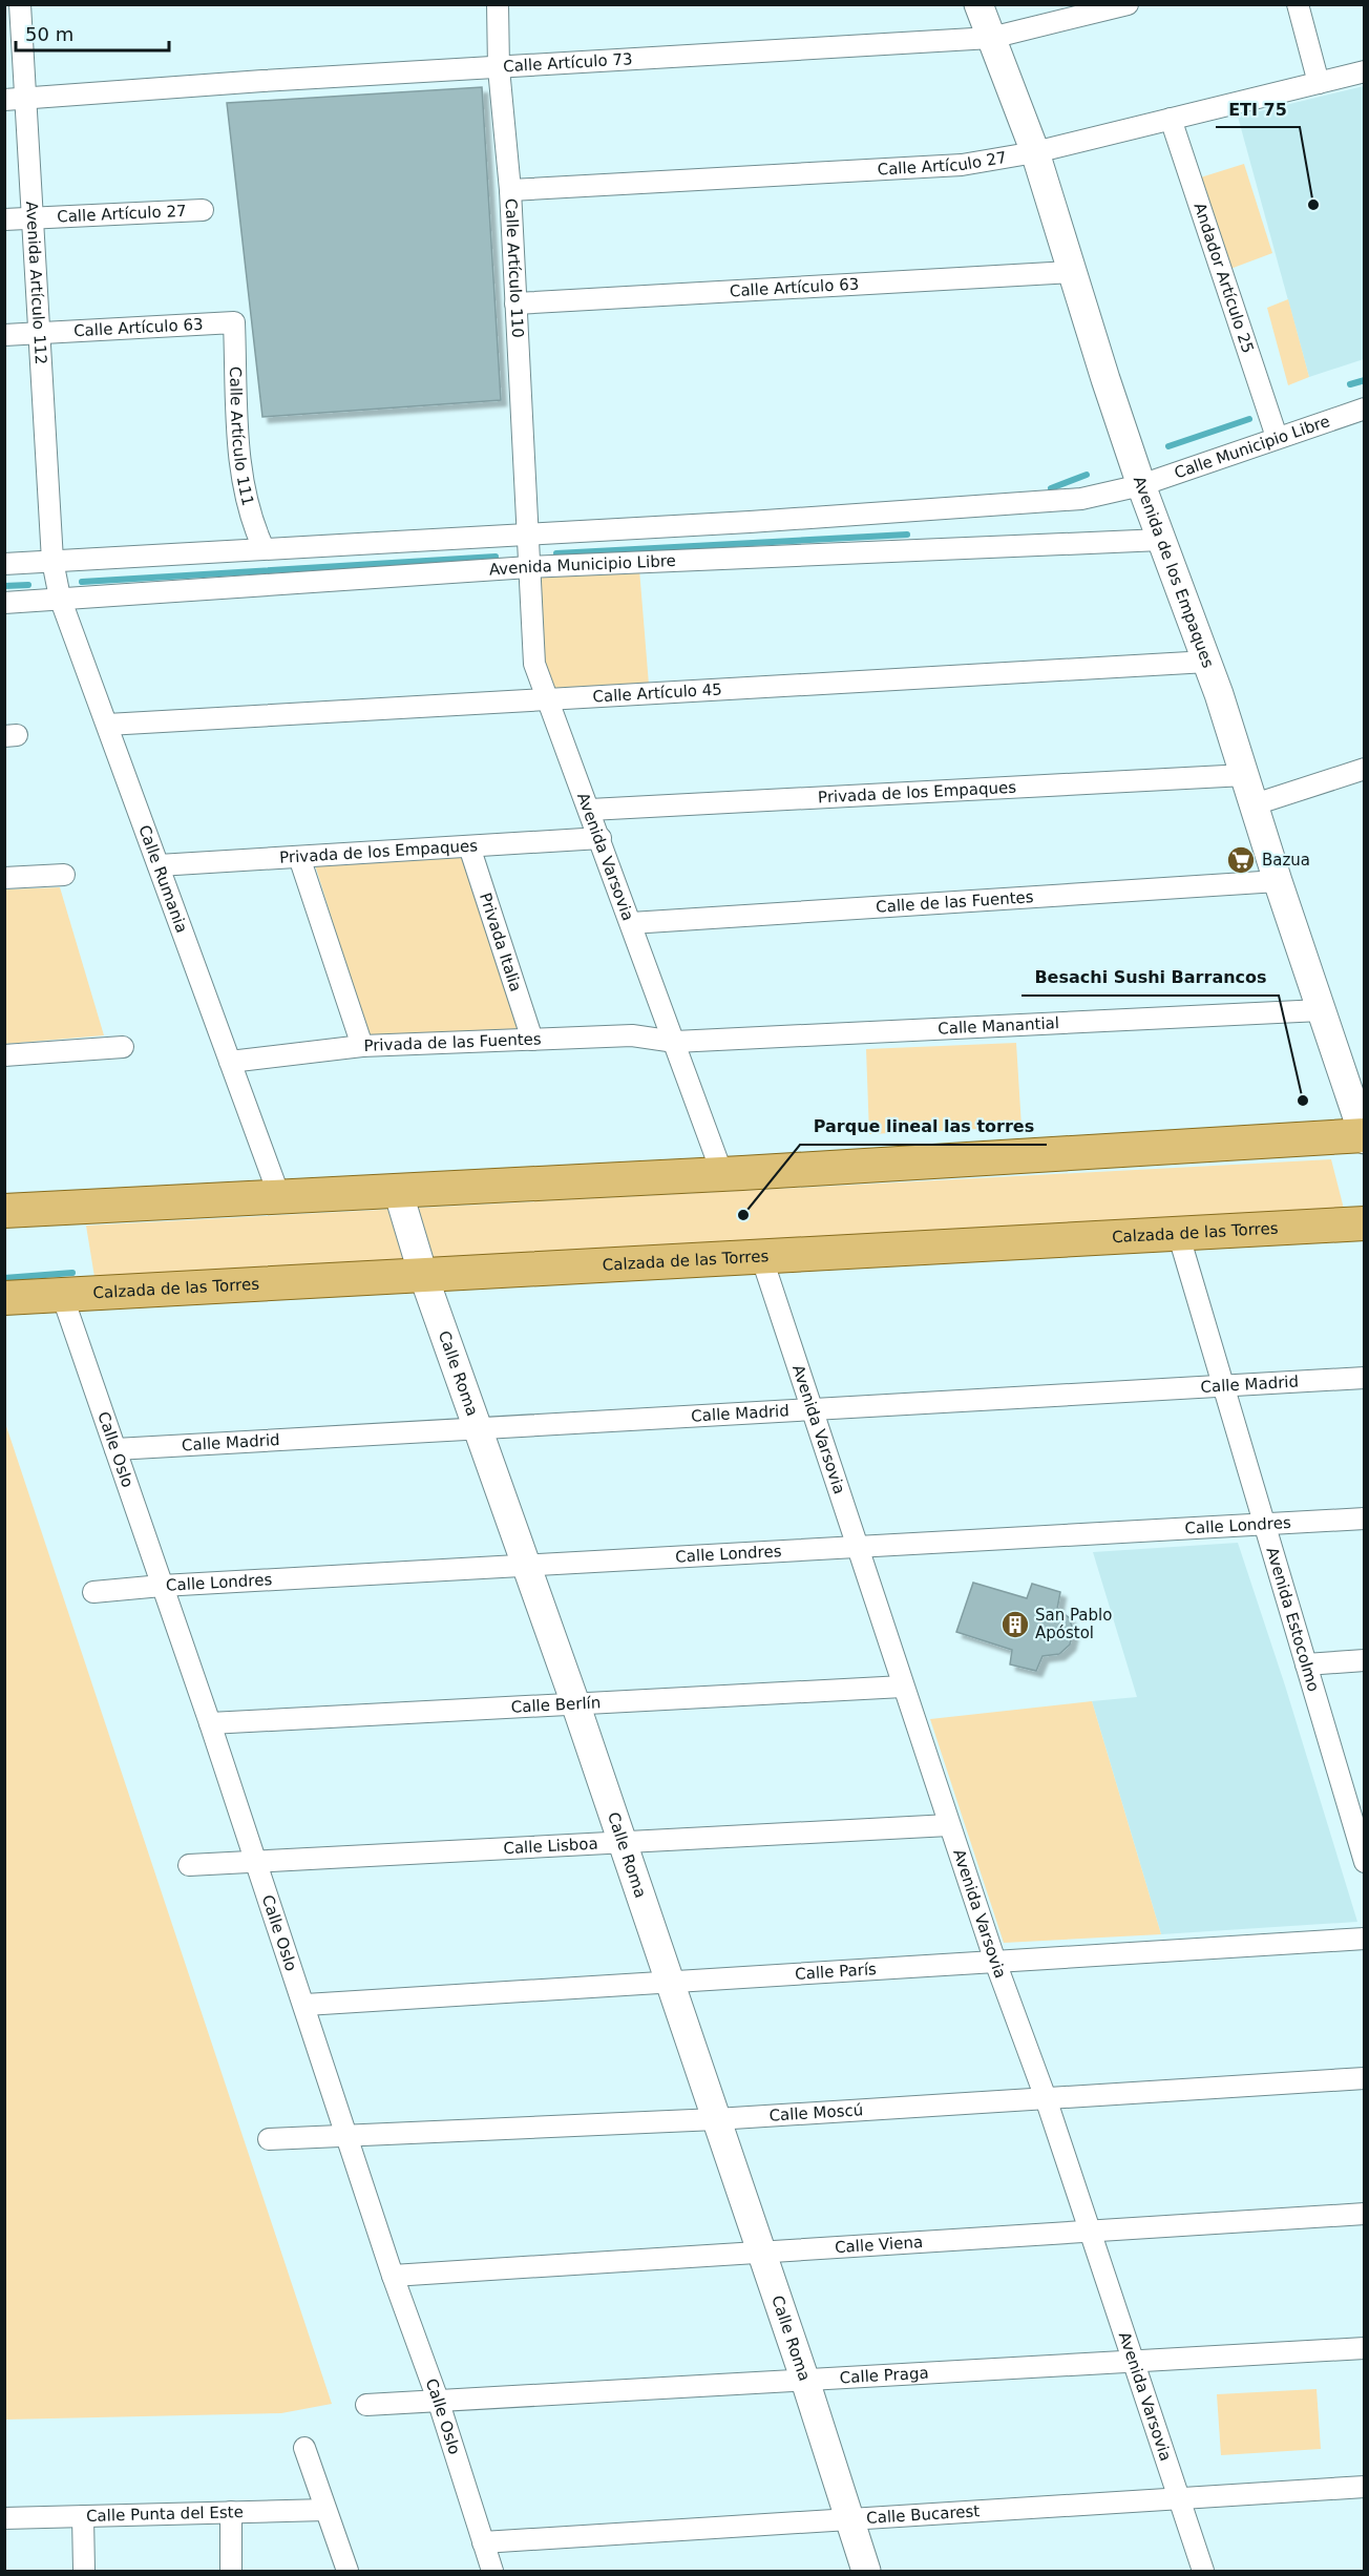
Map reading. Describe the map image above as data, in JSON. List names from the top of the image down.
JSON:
{
  "streets": {
    "main road": ["Calzada de las Torres"],
    "street": [
      "Calle Artículo 73",
      "Calle Artículo 27",
      "Calle Artículo 110",
      "Andador Artículo 25",
      "Avenida Artículo 112",
      "Calle Artículo 63",
      "Calle Artículo 111",
      "Calle Municipio Libre",
      "Avenida Municipio Libre",
      "Avenida de los Empaques",
      "Calle Artículo 45",
      "Privada de los Empaques",
      "Avenida Varsovia",
      "Calle Rumania",
      "Calle de las Fuentes",
      "Privada Italia",
      "Calle Manantial",
      "Privada de las Fuentes",
      "Calle Roma",
      "Calle Madrid",
      "Calle Oslo",
      "Calle Londres",
      "Avenida Estocolmo",
      "Calle Berlín",
      "Calle Lisboa",
      "Calle París",
      "Calle Moscú",
      "Calle Viena",
      "Calle Praga",
      "Calle Punta del Este",
      "Calle Bucarest"
    ]
  },
  "crossings": [
    ["Calle Artículo 73", "Calle Artículo 110"],
    ["Calle Artículo 73", "Avenida Artículo 112"],
    ["Calle Artículo 73", "Avenida de los Empaques"],
    ["Calle Artículo 27", "Calle Artículo 110"],
    ["Calle Artículo 27", "Andador Artículo 25"],
    ["Calle Artículo 27", "Avenida Artículo 112"],
    ["Calle Artículo 27", "Avenida de los Empaques"],
    ["Calle Artículo 110", "Calle Artículo 63"],
    ["Calle Artículo 110", "Avenida Varsovia"],
    ["Andador Artículo 25", "Calle Municipio Libre"],
    ["Avenida Artículo 112", "Calle Artículo 63"],
    ["Avenida Artículo 112", "Calle Rumania"],
    ["Calle Artículo 63", "Calle Artículo 111"],
    ["Calle Artículo 63", "Avenida de los Empaques"],
    ["Calle Municipio Libre", "Avenida de los Empaques"],
    ["Avenida Municipio Libre", "Avenida de los Empaques"],
    ["Avenida Municipio Libre", "Avenida Varsovia"],
    ["Avenida Municipio Libre", "Calle Rumania"],
    ["Avenida de los Empaques", "Calle Artículo 45"],
    ["Avenida de los Empaques", "Privada de los Empaques"],
    ["Avenida de los Empaques", "Calle de las Fuentes"],
    ["Avenida de los Empaques", "Calle Manantial"],
    ["Calle Artículo 45", "Avenida Varsovia"],
    ["Calle Artículo 45", "Calle Rumania"],
    ["Privada de los Empaques", "Avenida Varsovia"],
    ["Privada de los Empaques", "Calle Rumania"],
    ["Privada de los Empaques", "Privada Italia"],
    ["Avenida Varsovia", "Calle de las Fuentes"],
    ["Avenida Varsovia", "Calle Manantial"],
    ["Avenida Varsovia", "Privada de las Fuentes"],
    ["Avenida Varsovia", "Calzada de las Torres"],
    ["Avenida Varsovia", "Calle Madrid"],
    ["Avenida Varsovia", "Calle Londres"],
    ["Avenida Varsovia", "Calle Berlín"],
    ["Avenida Varsovia", "Calle Lisboa"],
    ["Avenida Varsovia", "Calle París"],
    ["Avenida Varsovia", "Calle Moscú"],
    ["Avenida Varsovia", "Calle Viena"],
    ["Avenida Varsovia", "Calle Praga"],
    ["Avenida Varsovia", "Calle Bucarest"],
    ["Calle Rumania", "Privada de las Fuentes"],
    ["Privada Italia", "Privada de las Fuentes"],
    ["Calle Manantial", "Privada de las Fuentes"],
    ["Calzada de las Torres", "Calle Roma"],
    ["Calzada de las Torres", "Calle Oslo"],
    ["Calzada de las Torres", "Avenida Estocolmo"],
    ["Calle Roma", "Calle Madrid"],
    ["Calle Roma", "Calle Londres"],
    ["Calle Roma", "Calle Berlín"],
    ["Calle Roma", "Calle Lisboa"],
    ["Calle Roma", "Calle París"],
    ["Calle Roma", "Calle Moscú"],
    ["Calle Roma", "Calle Viena"],
    ["Calle Roma", "Calle Praga"],
    ["Calle Roma", "Calle Bucarest"],
    ["Calle Madrid", "Calle Oslo"],
    ["Calle Madrid", "Avenida Estocolmo"],
    ["Calle Oslo", "Calle Londres"],
    ["Calle Oslo", "Calle Berlín"],
    ["Calle Oslo", "Calle Lisboa"],
    ["Calle Oslo", "Calle París"],
    ["Calle Oslo", "Calle Moscú"],
    ["Calle Oslo", "Calle Viena"],
    ["Calle Oslo", "Calle Praga"],
    ["Calle Oslo", "Calle Bucarest"],
    ["Calle Londres", "Avenida Estocolmo"]
  ],
  "places": {
    "other": ["ETI 75", "Besachi Sushi Barrancos", "Parque lineal las torres"],
    "supermarket": ["Bazua"],
    "building": ["San Pablo Apóstol"]
  },
  "scale_bar": "50 m"
}
